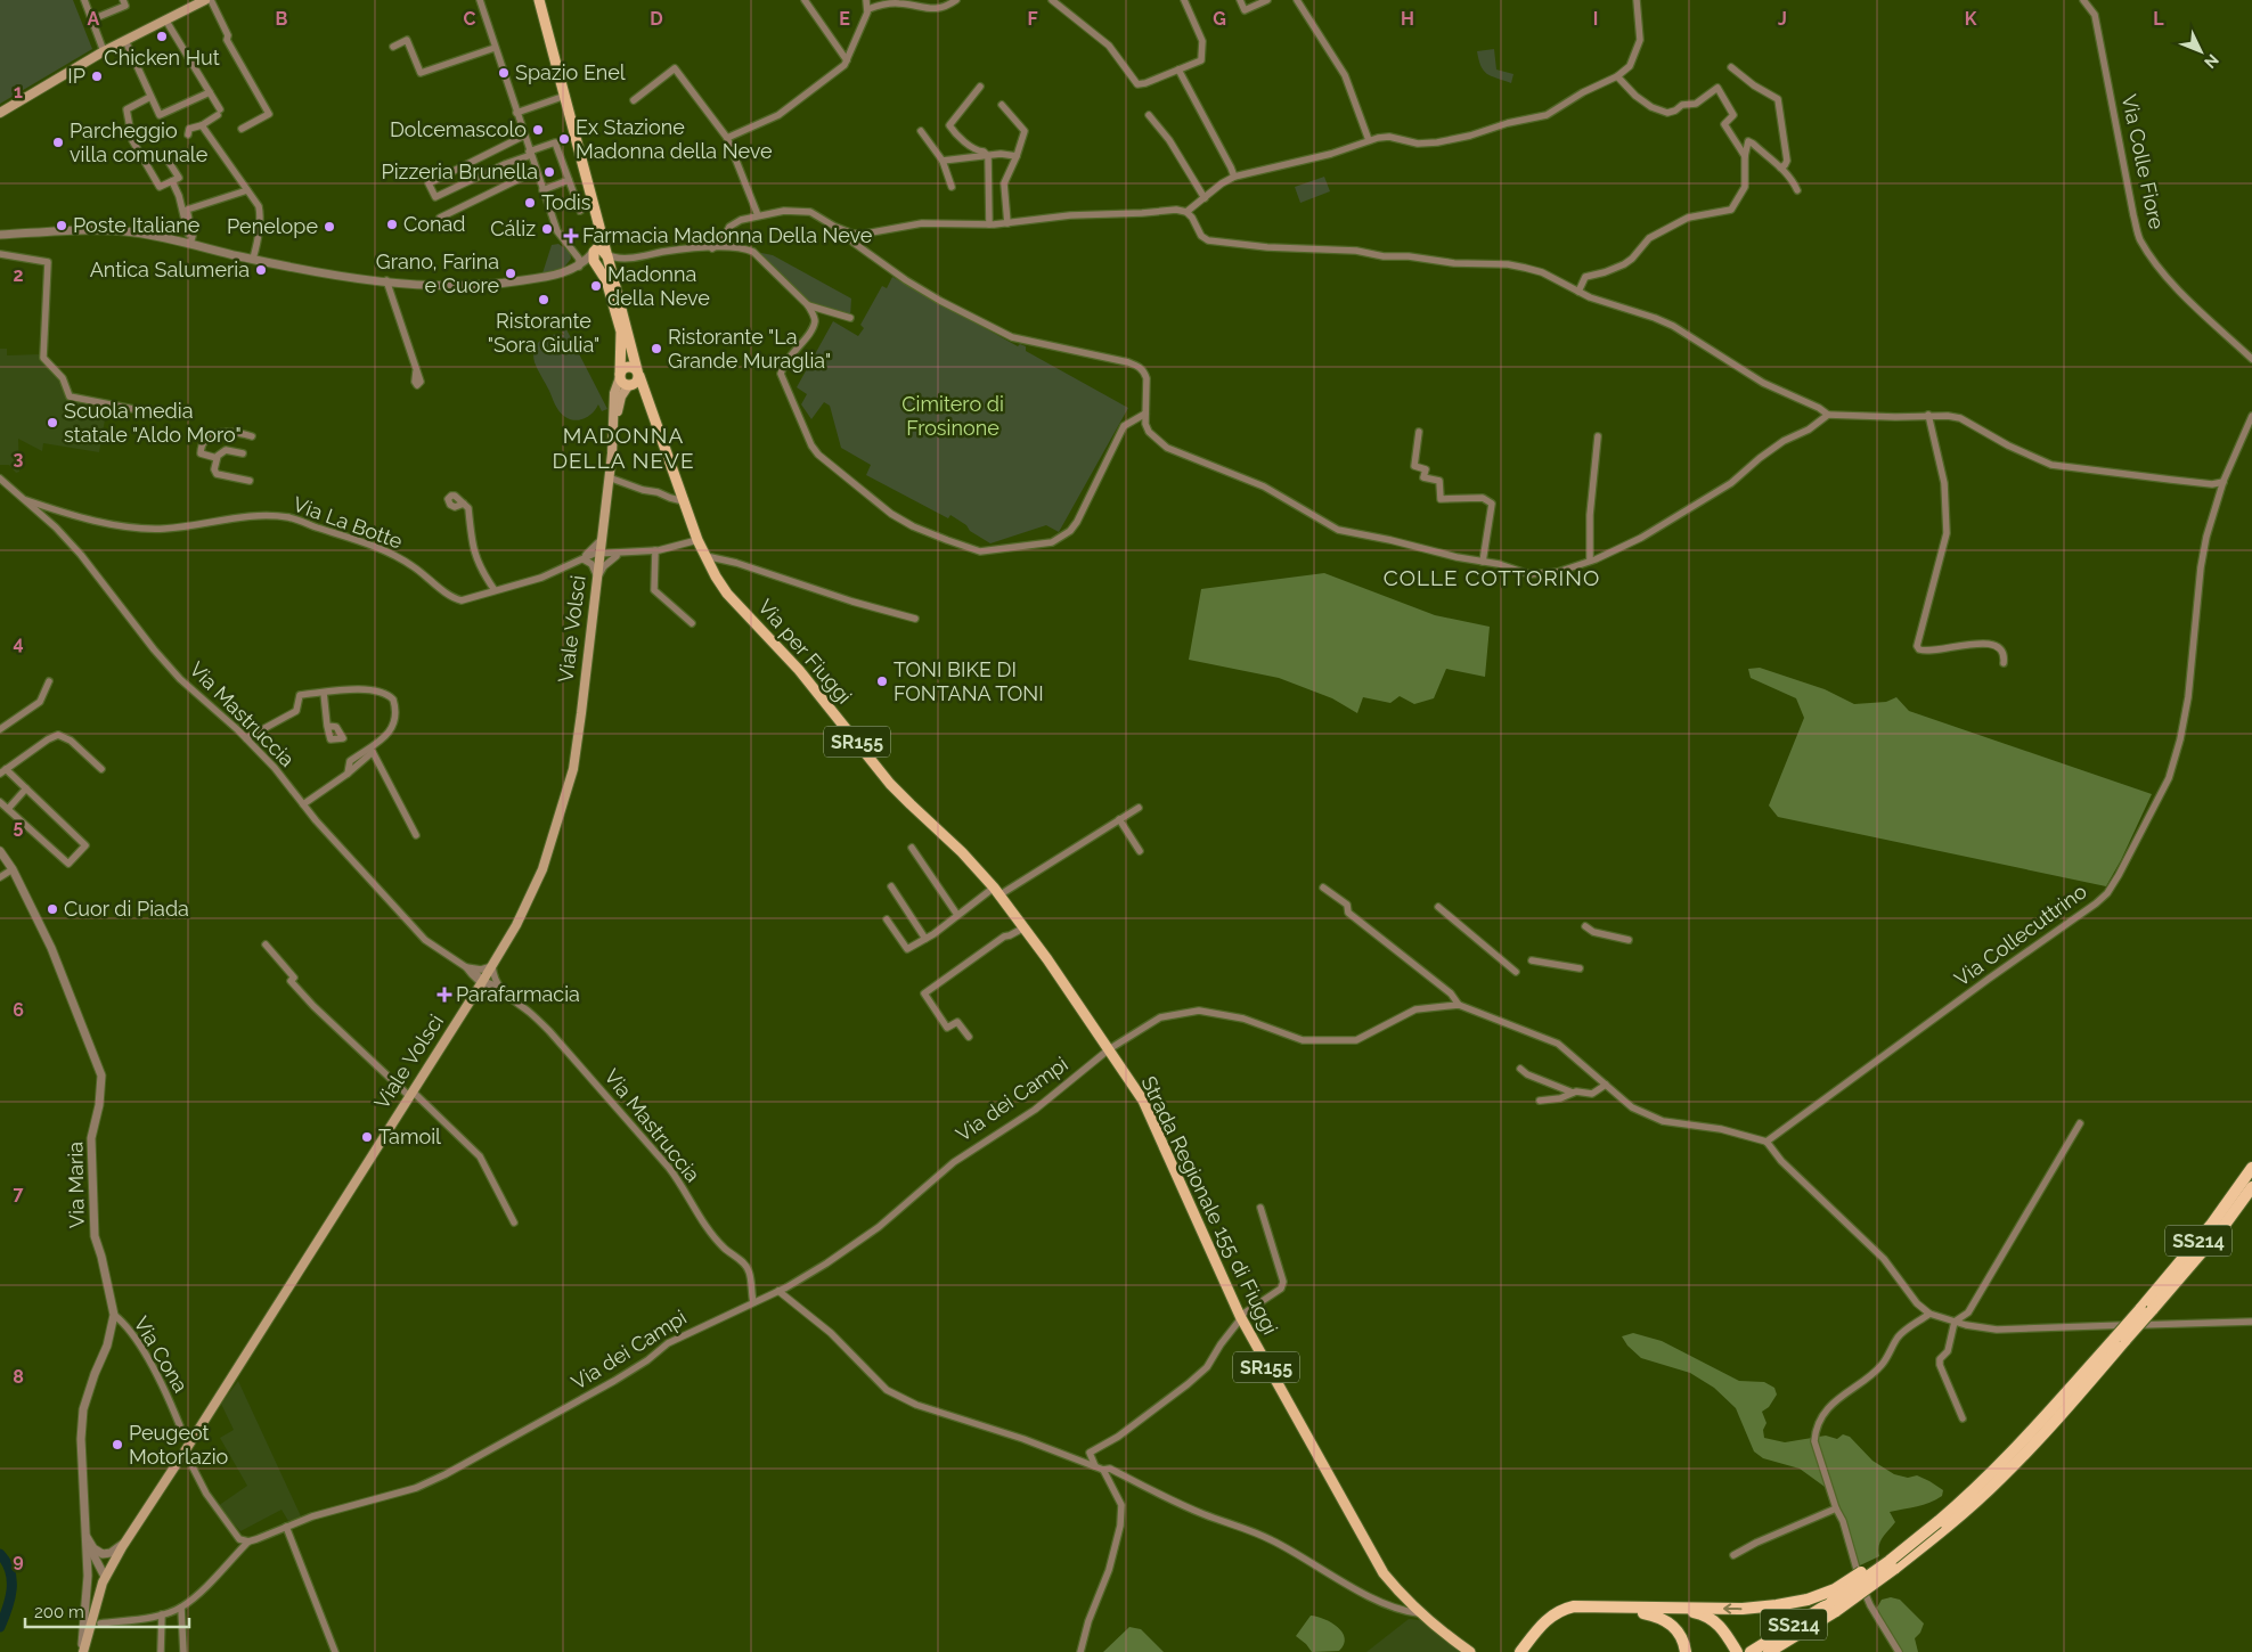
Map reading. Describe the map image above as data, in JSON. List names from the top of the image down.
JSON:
{
  "streets": {
    "highway": ["SS214"],
    "main road": [
      "Viale Volsci",
      "Via per Fiuggi",
      "SR155",
      "Strada Regionale 155 di Fiuggi"
    ],
    "street": [
      "Via Colle Fiore",
      "Via La Botte",
      "Via Mastruccia",
      "Via Collecuttrino",
      "Via dei Campi",
      "Via Maria",
      "Via Cona"
    ]
  },
  "crossings": [
    ["Via La Botte", "Via Mastruccia"],
    ["Viale Volsci", "Via per Fiuggi"],
    ["Viale Volsci", "Via Mastruccia"],
    ["Viale Volsci", "Via Maria"],
    ["Viale Volsci", "Via Cona"],
    ["Via per Fiuggi", "Via dei Campi"],
    ["Via per Fiuggi", "Strada Regionale 155 di Fiuggi"],
    ["Via Mastruccia", "Via dei Campi"],
    ["Via Collecuttrino", "Via dei Campi"],
    ["Via dei Campi", "Strada Regionale 155 di Fiuggi"],
    ["Via Maria", "Via Cona"]
  ],
  "districts": ["MADONNA DELLA NEVE", "COLLE COTTORINO"],
  "parks": ["Cimitero di Frosinone"],
  "places": {
    "other": [
      "Chicken Hut",
      "Spazio Enel",
      "IP",
      "Dolcemascolo",
      "Ex Stazione Madonna della Neve",
      "Parcheggio villa comunale",
      "Pizzeria Brunella",
      "Todis",
      "Conad",
      "Poste Italiane",
      "Penelope",
      "Cáliz",
      "Antica Salumeria",
      "Grano, Farina e Cuore",
      "Madonna della Neve",
      "Ristorante \"Sora Giulia\"",
      "Ristorante \"La Grande Muraglia\"",
      "Scuola media statale \"Aldo Moro\"",
      "TONI BIKE DI FONTANA TONI",
      "Cuor di Piada",
      "Tamoil",
      "Peugeot Motorlazio"
    ],
    "health": ["Farmacia Madonna Della Neve", "Parafarmacia"]
  },
  "scale_bar": "200 m",
  "north": "bottom right",
  "grid": {
    "columns": [
      "A",
      "B",
      "C",
      "D",
      "E",
      "F",
      "G",
      "H",
      "I",
      "J",
      "K",
      "L"
    ],
    "rows": [
      "1",
      "2",
      "3",
      "4",
      "5",
      "6",
      "7",
      "8",
      "9"
    ]
  }
}
